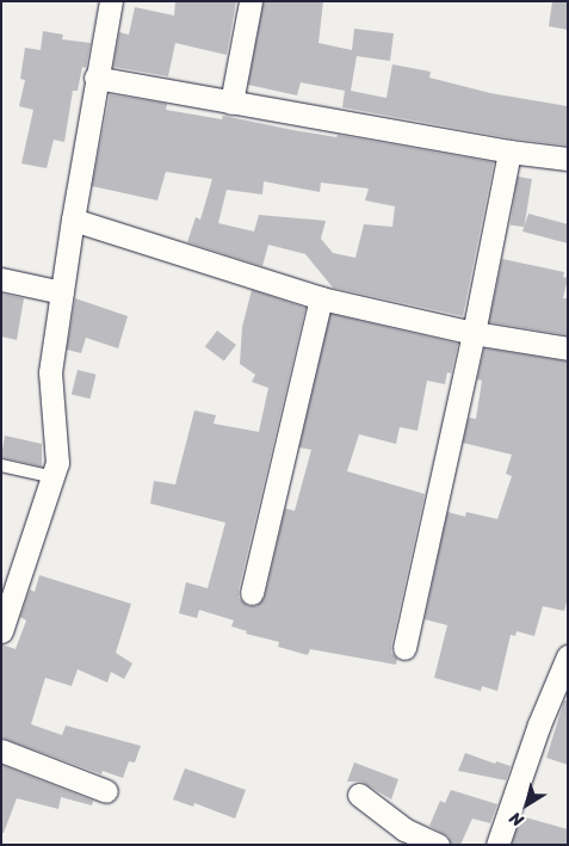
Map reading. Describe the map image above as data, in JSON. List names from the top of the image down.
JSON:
{
  "north": "bottom left"
}
